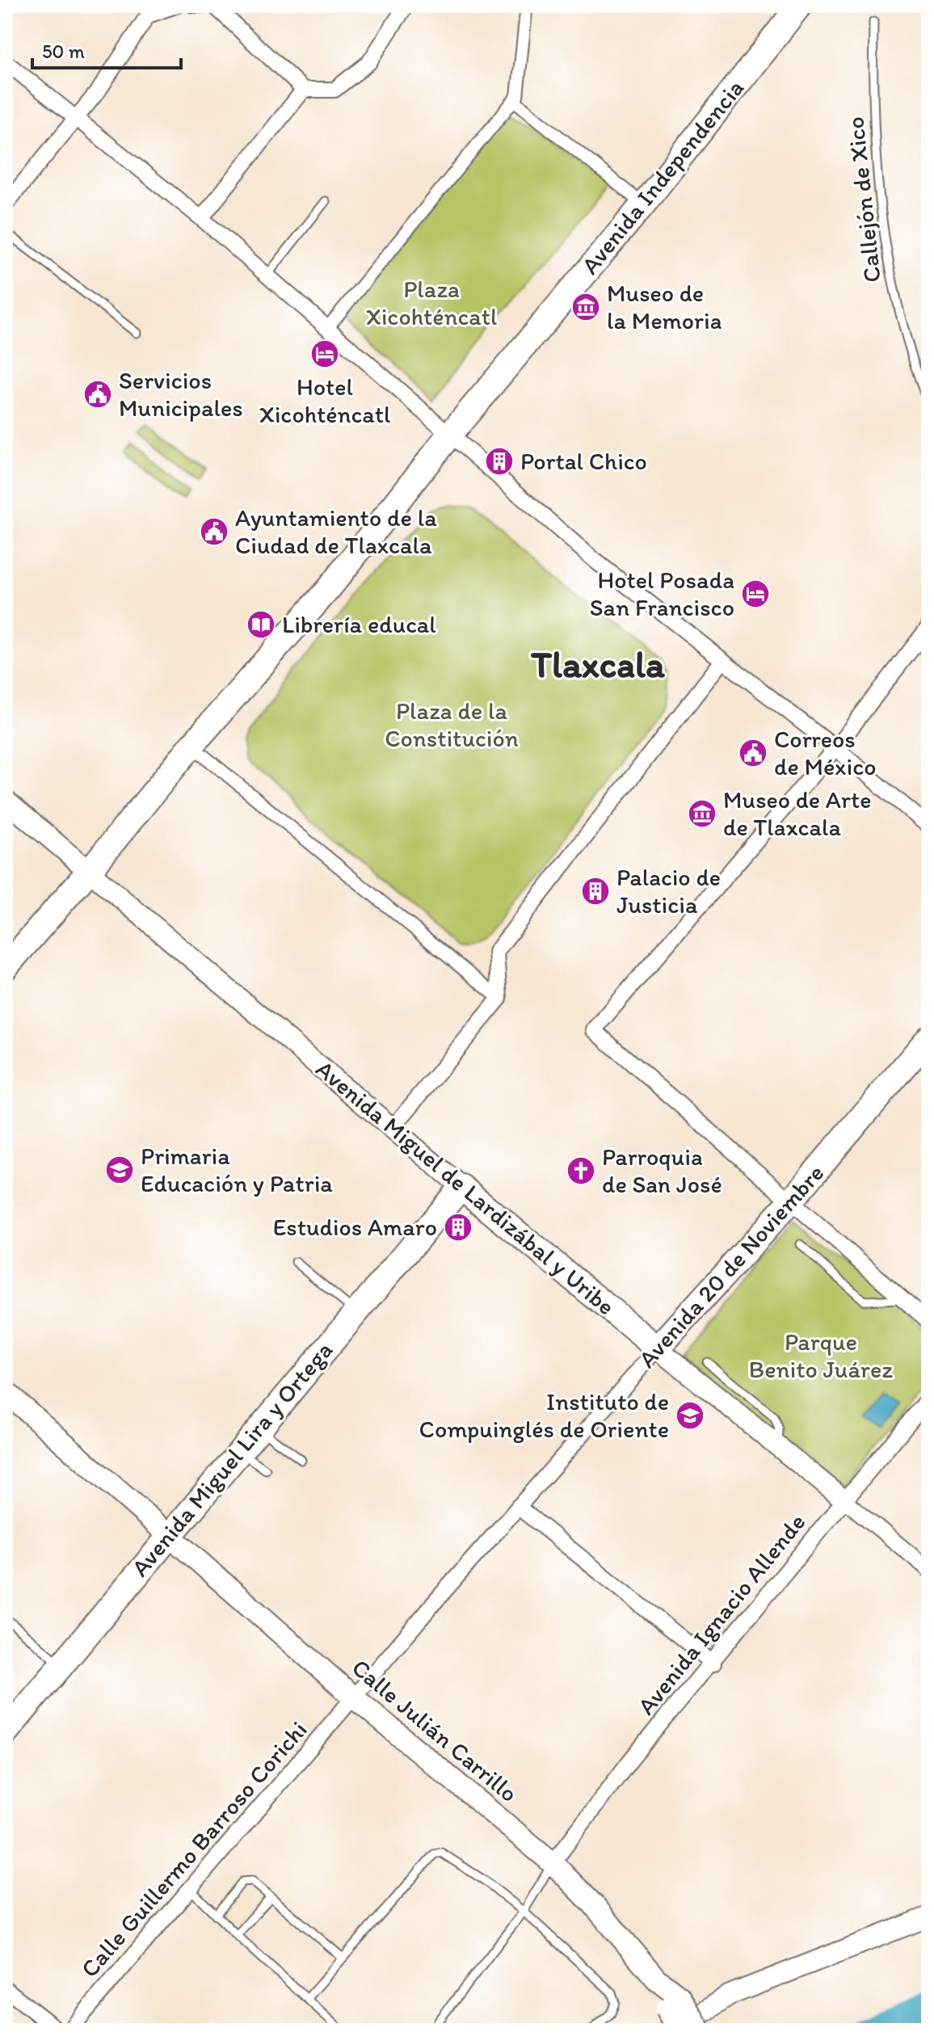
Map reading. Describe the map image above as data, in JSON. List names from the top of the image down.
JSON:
{
  "streets": {
    "main road": [
      "Avenida Independencia",
      "Avenida Miguel de Lardizábal y Uribe",
      "Avenida 20 de Noviembre",
      "Avenida Miguel Lira y Ortega",
      "Calle Julián Carrillo"
    ],
    "street": ["Avenida Ignacio Allende", "Calle Guillermo Barroso Corichi"],
    "lane": ["Callejón de Xico"]
  },
  "crossings": [
    ["Avenida Miguel de Lardizábal y Uribe", "Avenida 20 de Noviembre"],
    ["Avenida Miguel de Lardizábal y Uribe", "Avenida Miguel Lira y Ortega"],
    ["Avenida Miguel de Lardizábal y Uribe", "Avenida Ignacio Allende"],
    ["Avenida 20 de Noviembre", "Calle Julián Carrillo"],
    ["Avenida 20 de Noviembre", "Calle Guillermo Barroso Corichi"],
    ["Avenida Miguel Lira y Ortega", "Calle Julián Carrillo"],
    ["Avenida Ignacio Allende", "Calle Julián Carrillo"],
    ["Calle Julián Carrillo", "Calle Guillermo Barroso Corichi"]
  ],
  "districts": ["Tlaxcala"],
  "parks": ["Plaza Xicohténcatl", "Plaza de la Constitución", "Parque Benito Juárez"],
  "places": {
    "museum": ["Museo de la Memoria", "Museo de Arte de Tlaxcala"],
    "hotel": ["Hotel Xicohténcatl", "Hotel Posada San Francisco"],
    "public building": ["Servicios Municipales", "Ayuntamiento de la Ciudad de Tlaxcala", "Correos de México"],
    "building": ["Portal Chico", "Palacio de Justicia", "Estudios Amaro"],
    "library": ["Librería educal"],
    "school or university": ["Primaria Educación y Patria", "Instituto de Compuinglés de Oriente"],
    "church": ["Parroquia de San José"]
  },
  "scale_bar": "50 m"
}
